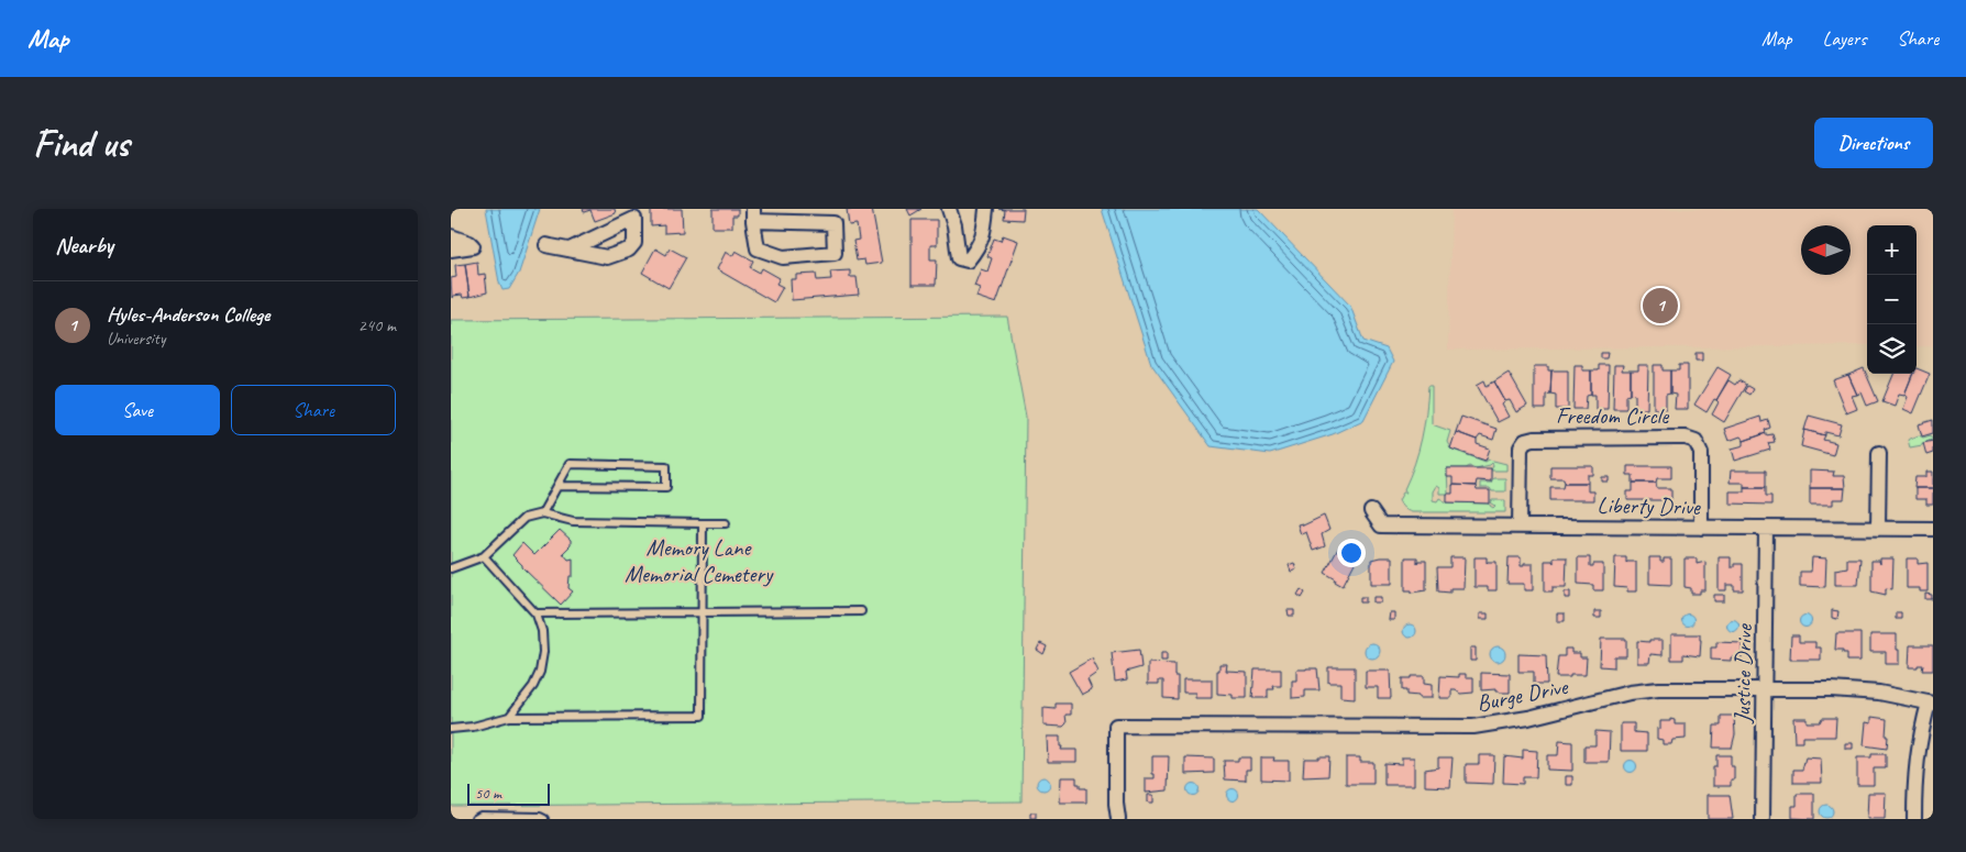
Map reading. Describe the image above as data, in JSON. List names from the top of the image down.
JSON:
{
  "streets": {
    "street": [
      "Freedom Circle",
      "Liberty Drive",
      "Justice Drive",
      "Burge Drive"
    ]
  },
  "crossings": [
    ["Freedom Circle", "Liberty Drive"],
    ["Liberty Drive", "Justice Drive"],
    ["Justice Drive", "Burge Drive"]
  ],
  "parks": ["Memory Lane Memorial Cemetery"],
  "scale_bar": "50 m",
  "north": "left",
  "page": {
    "header": "Map",
    "nav": ["Map", "Layers", "Share"],
    "buttons": [
      "Directions",
      ["Save", "Share"]
    ],
    "title": "Find us",
    "heading": "Nearby",
    "map_buttons": ["+", "−"],
    "list": [
      {
        "mark": "1",
        "name": "Hyles-Anderson College",
        "note": "University",
        "value": "240 m"
      }
    ],
    "pins": "1",
    "scale": "50 m"
  }
}
